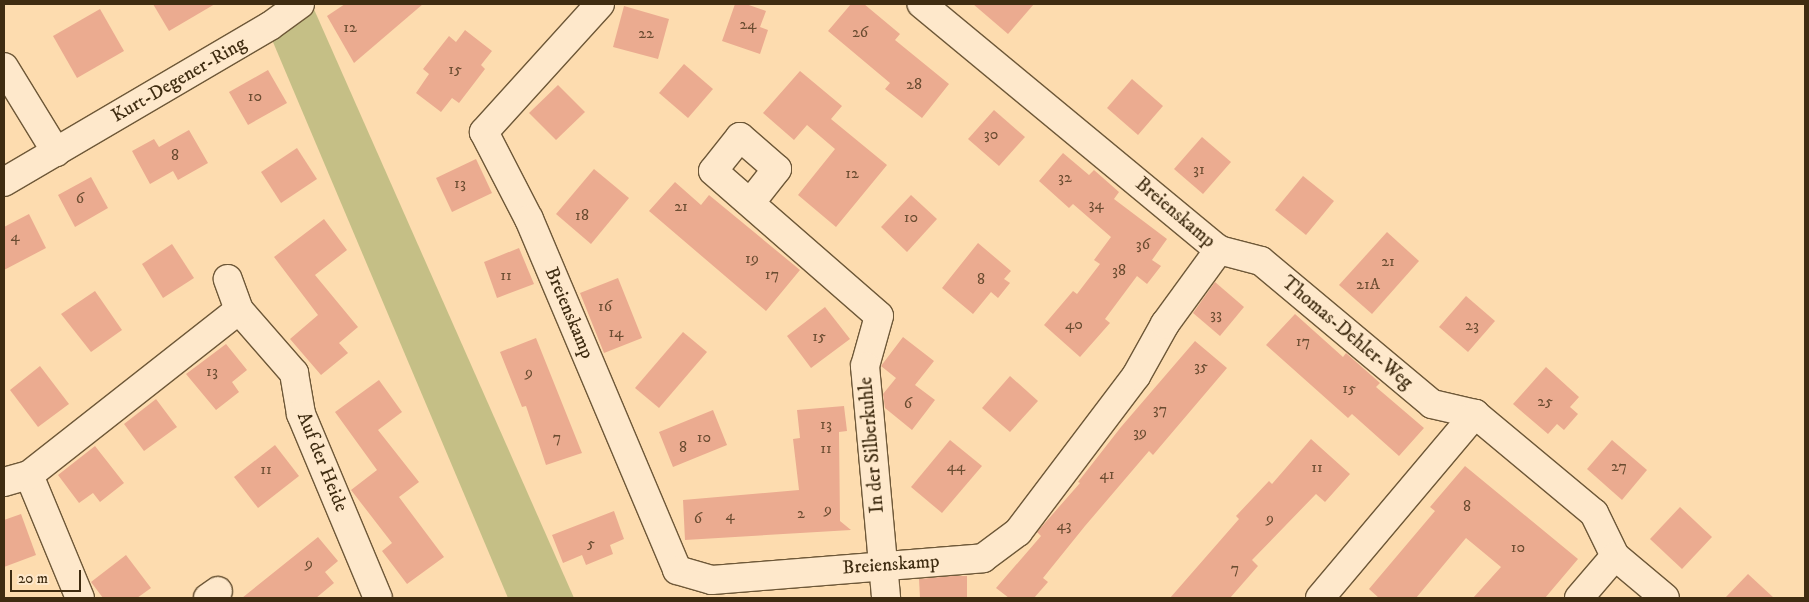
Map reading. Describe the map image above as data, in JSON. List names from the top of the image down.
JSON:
{
  "streets": {
    "street": [
      "Kurt-Degener-Ring",
      "Breienskamp",
      "Thomas-Dehler-Weg",
      "In der Silberkuhle",
      "Auf der Heide"
    ]
  },
  "crossings": [
    ["Breienskamp", "Thomas-Dehler-Weg"],
    ["Breienskamp", "In der Silberkuhle"]
  ],
  "house_numbers": [
    "24",
    "12",
    "26",
    "22",
    "15",
    "28",
    "10",
    "30",
    "8",
    "31",
    "12",
    "32",
    "13",
    "6",
    "34",
    "21",
    "18",
    "10",
    "4",
    "36",
    "19",
    "21",
    "38",
    "17",
    "11",
    "8",
    "21A",
    "16",
    "33",
    "40",
    "23",
    "14",
    "15",
    "17",
    "35",
    "13",
    "9",
    "15",
    "25",
    "6",
    "37",
    "13",
    "39",
    "7",
    "10",
    "8",
    "11",
    "44",
    "27",
    "11",
    "11",
    "41",
    "8",
    "9",
    "2",
    "4",
    "6",
    "9",
    "43",
    "5",
    "10",
    "9",
    "7"
  ],
  "scale_bar": "20 m"
}
